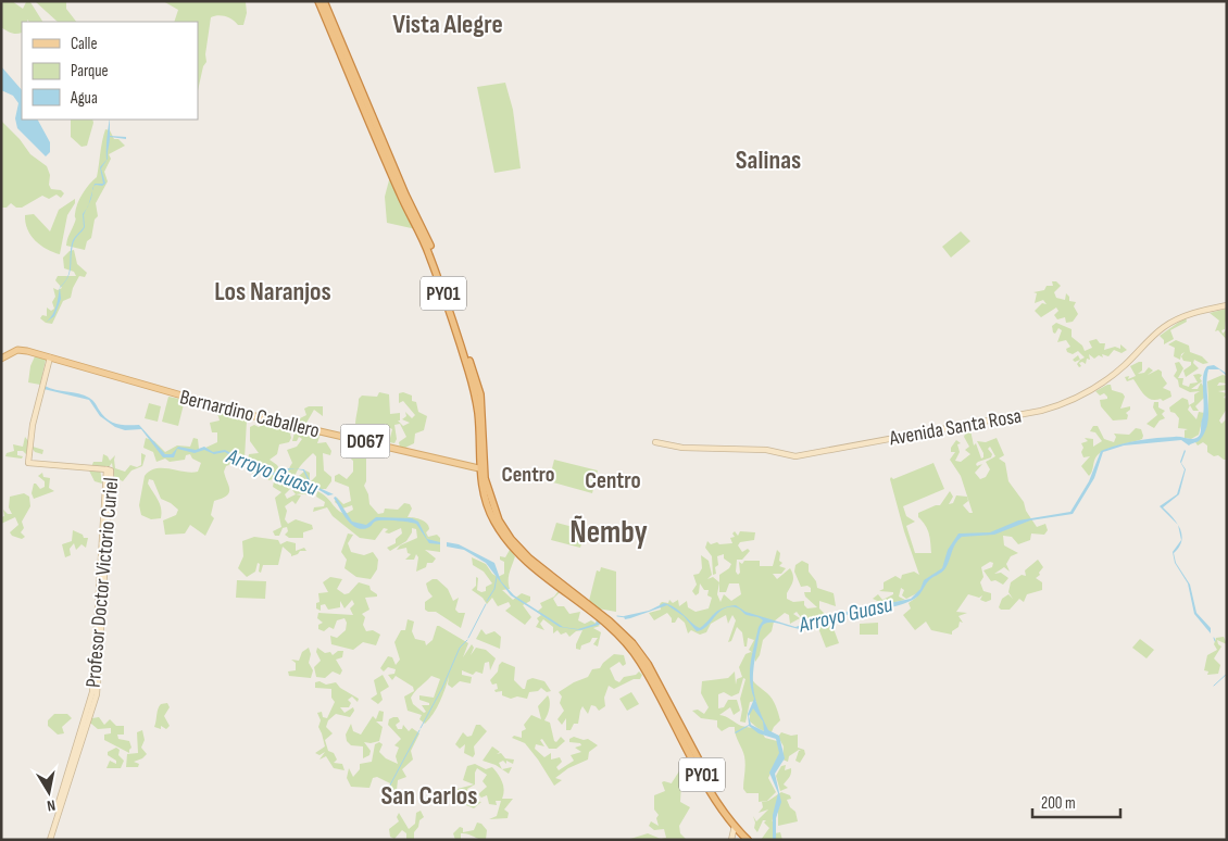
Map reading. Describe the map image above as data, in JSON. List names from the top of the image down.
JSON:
{
  "streets": {
    "highway": ["PY01"],
    "main road": [
      "Bernardino Caballero",
      "Avenida Santa Rosa",
      "D067",
      "Profesor Doctor Victorio Curiel"
    ]
  },
  "crossings": [
    ["PY01", "Bernardino Caballero"],
    ["Bernardino Caballero", "Profesor Doctor Victorio Curiel"]
  ],
  "districts": [
    "Vista Alegre",
    "Salinas",
    "Los Naranjos",
    "Centro",
    "Centro",
    "Ñemby",
    "San Carlos"
  ],
  "water": ["Arroyo Guasu"],
  "legend": ["Calle", "Parque", "Agua"],
  "scale_bar": "200 m",
  "north": "bottom"
}
